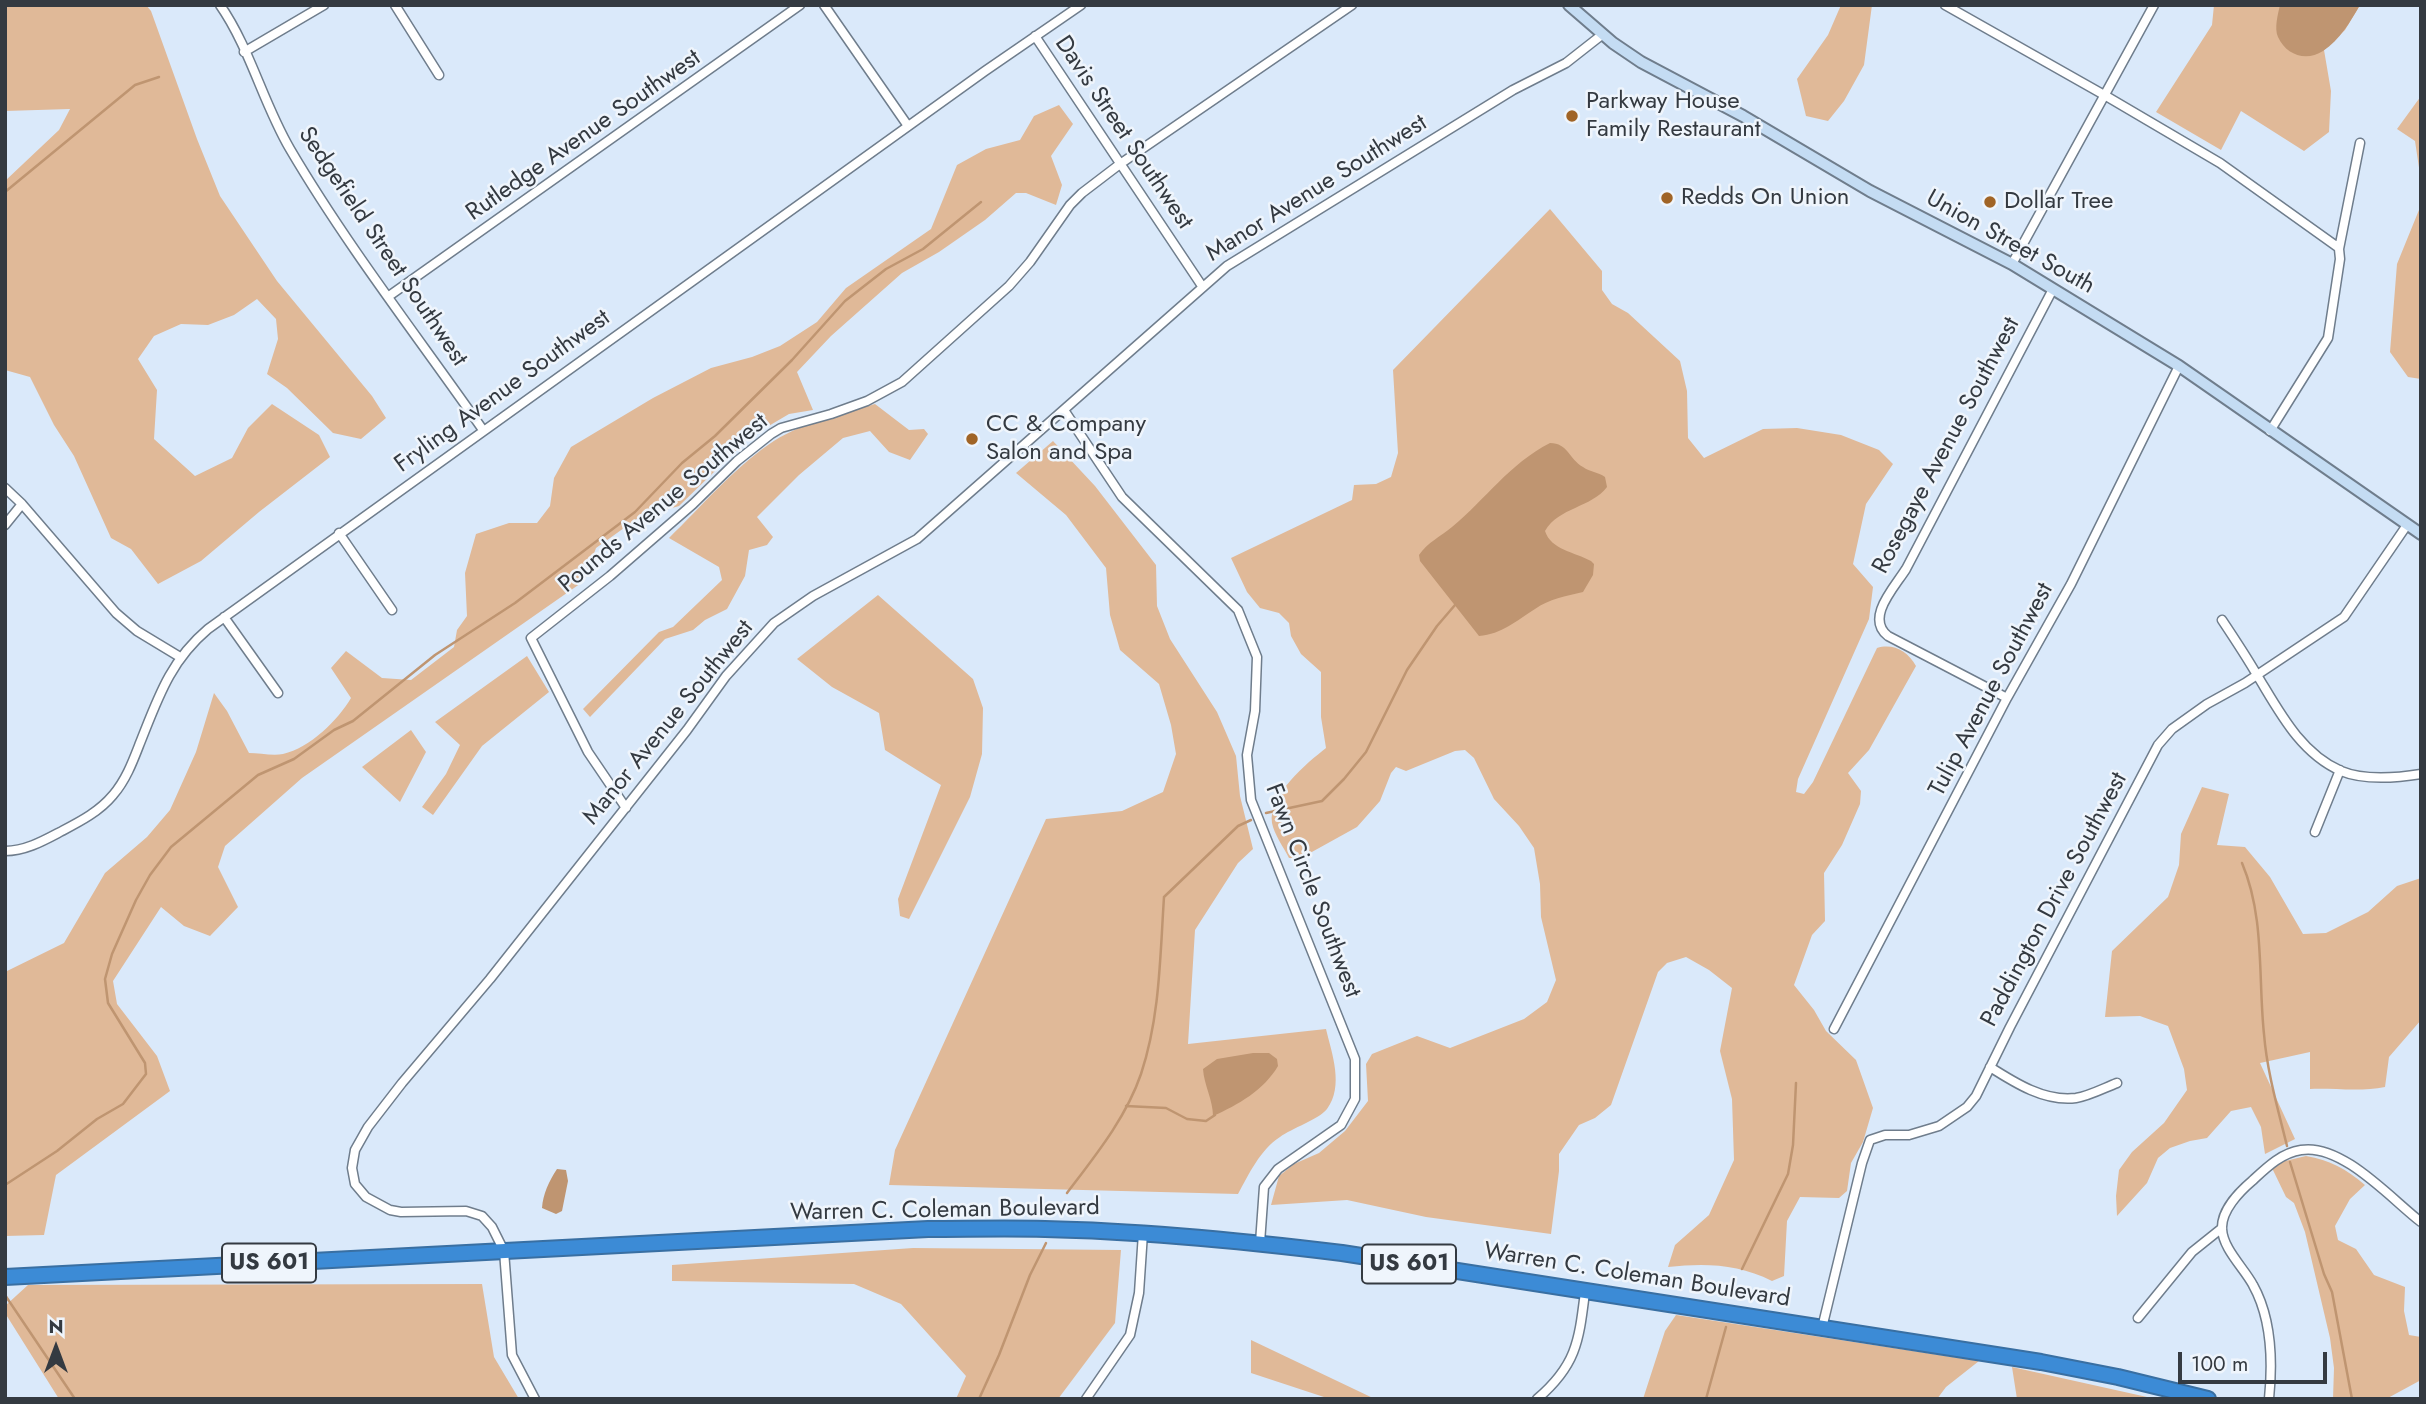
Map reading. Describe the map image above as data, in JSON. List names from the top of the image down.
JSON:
{
  "streets": {
    "highway": ["Warren C. Coleman Boulevard", "US 601"],
    "main road": ["Union Street South"],
    "street": [
      "Davis Street Southwest",
      "Rutledge Avenue Southwest",
      "Manor Avenue Southwest",
      "Sedgefield Street Southwest",
      "Fryling Avenue Southwest",
      "Rosegaye Avenue Southwest",
      "Pounds Avenue Southwest",
      "Tulip Avenue Southwest",
      "Fawn Circle Southwest",
      "Paddington Drive Southwest"
    ]
  },
  "crossings": [
    ["Davis Street Southwest", "Manor Avenue Southwest"],
    ["Davis Street Southwest", "Fryling Avenue Southwest"],
    ["Davis Street Southwest", "Pounds Avenue Southwest"],
    ["Rutledge Avenue Southwest", "Sedgefield Street Southwest"],
    ["Manor Avenue Southwest", "Union Street South"],
    ["Manor Avenue Southwest", "Pounds Avenue Southwest"],
    ["Manor Avenue Southwest", "Fawn Circle Southwest"],
    ["Manor Avenue Southwest", "Warren C. Coleman Boulevard"],
    ["Union Street South", "Rosegaye Avenue Southwest"],
    ["Union Street South", "Tulip Avenue Southwest"],
    ["Union Street South", "Paddington Drive Southwest"],
    ["Sedgefield Street Southwest", "Fryling Avenue Southwest"],
    ["Rosegaye Avenue Southwest", "Tulip Avenue Southwest"],
    ["Fawn Circle Southwest", "Warren C. Coleman Boulevard"],
    ["Paddington Drive Southwest", "Warren C. Coleman Boulevard"]
  ],
  "places": [
    "Parkway House Family Restaurant",
    "Redds On Union",
    "Dollar Tree",
    "CC & Company Salon and Spa"
  ],
  "scale_bar": "100 m",
  "north": "top"
}
